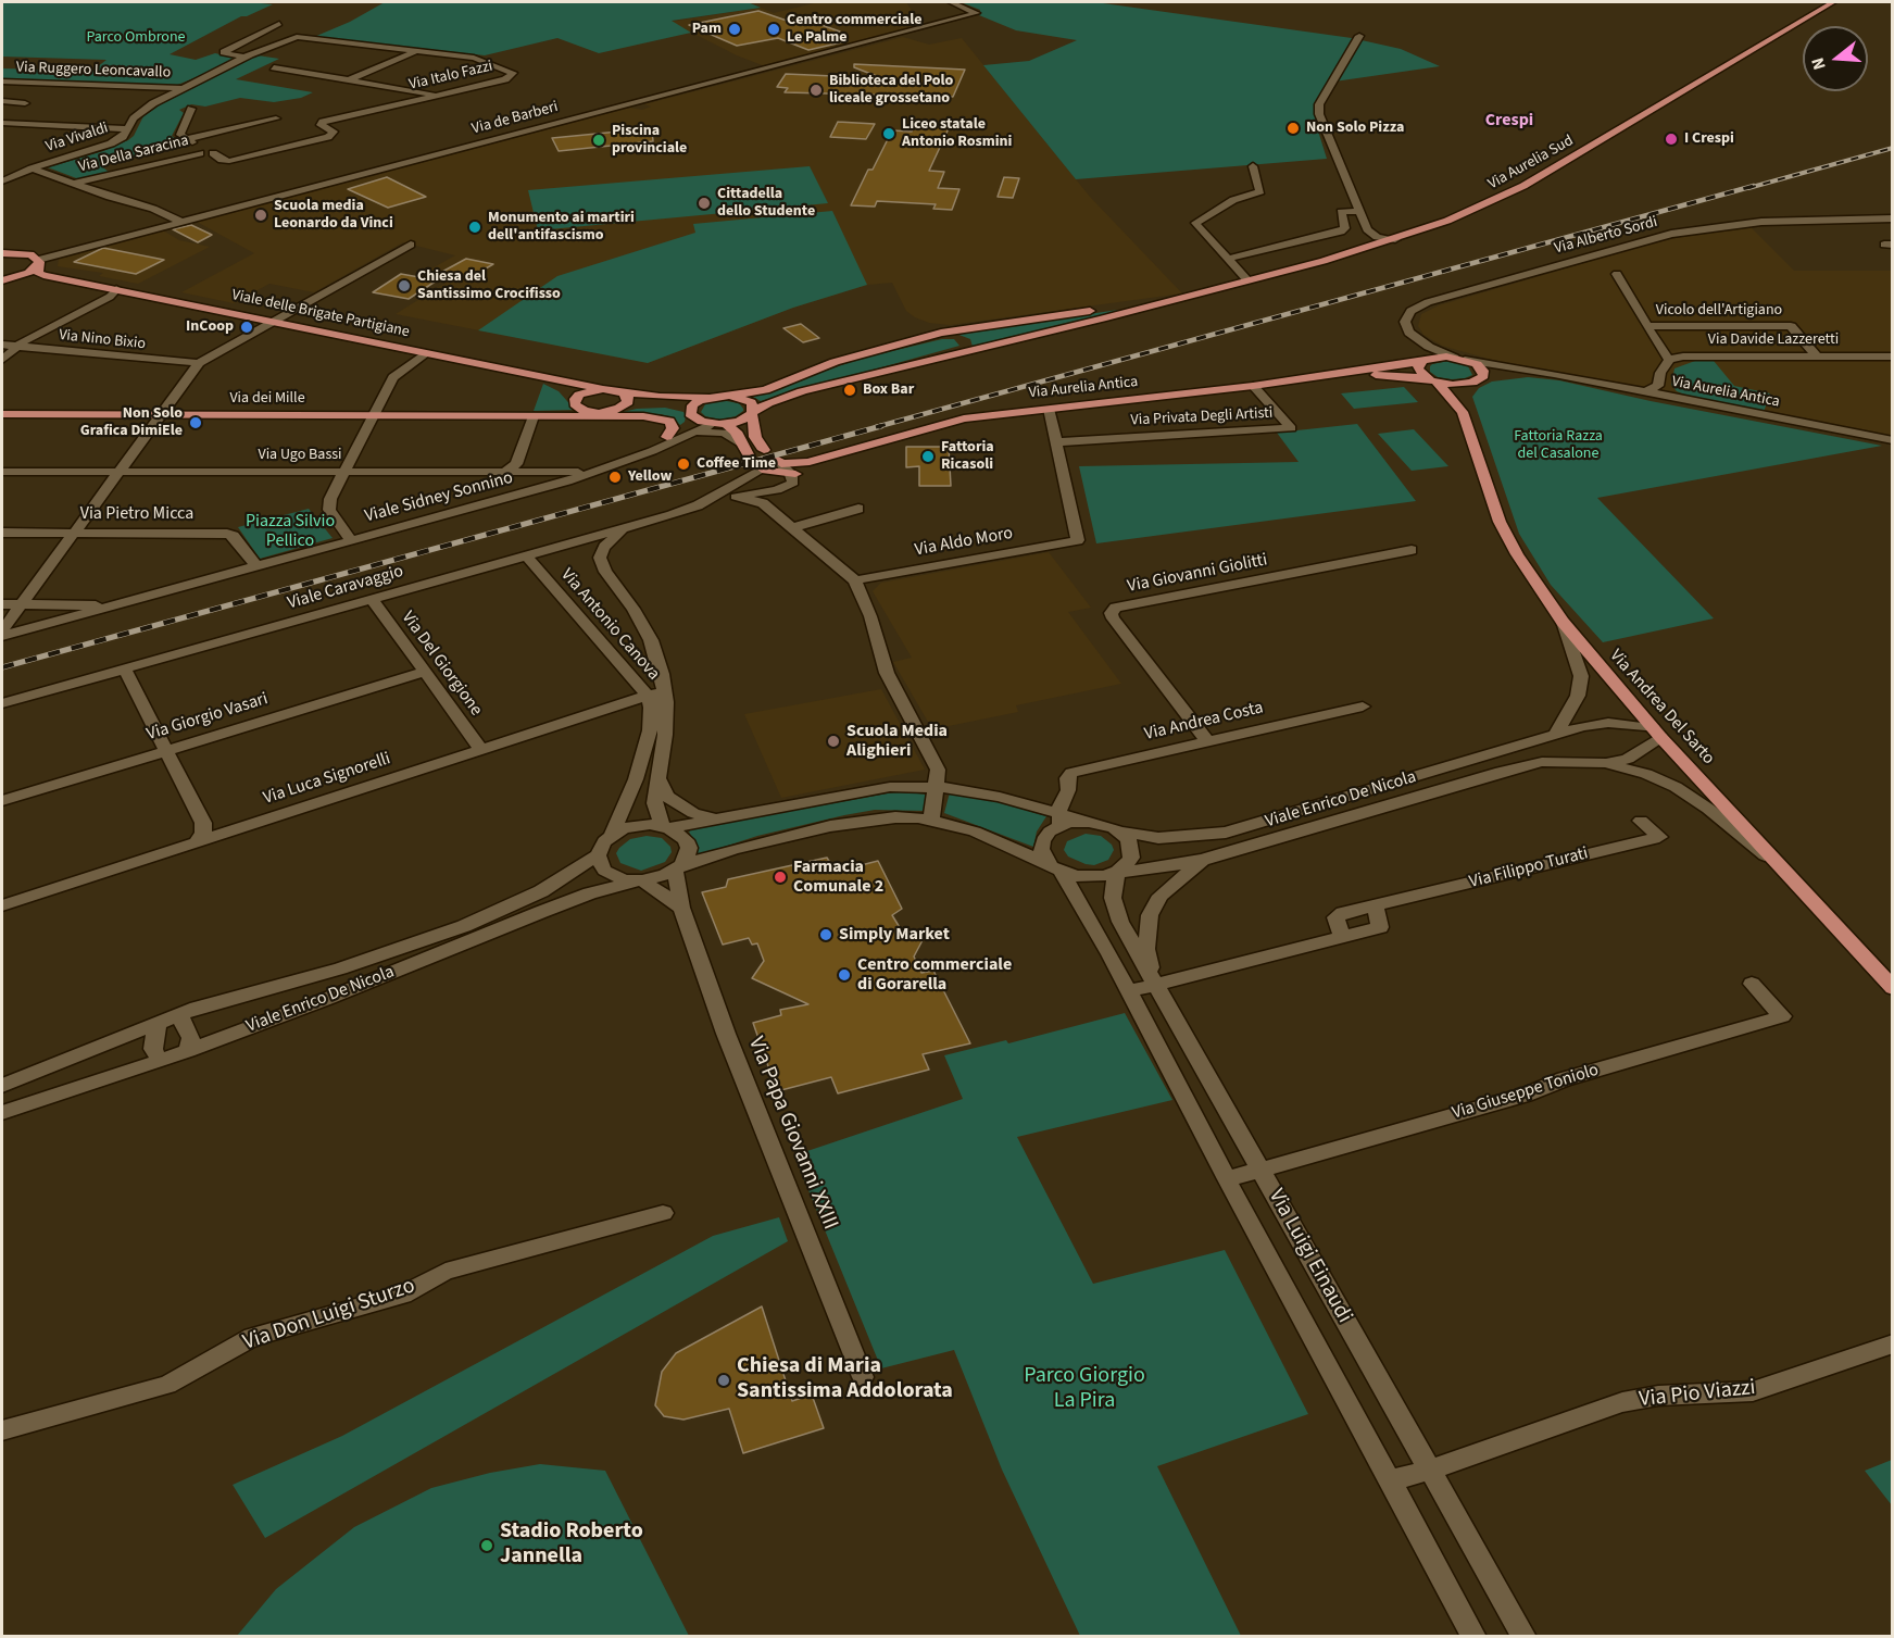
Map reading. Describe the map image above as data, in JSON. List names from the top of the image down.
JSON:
{
  "streets": {
    "main road": [
      "Via Aurelia Sud",
      "Viale delle Brigate Partigiane",
      "Via Aurelia Antica",
      "Via dei Mille",
      "Via Andrea Del Sarto"
    ],
    "street": [
      "Via Ruggero Leoncavallo",
      "Via Italo Fazzi",
      "Via de Barberi",
      "Via Vivaldi",
      "Via Della Saracina",
      "Via Alberto Sordi",
      "Vicolo dell'Artigiano",
      "Via Nino Bixio",
      "Via Davide Lazzeretti",
      "Via Privata Degli Artisti",
      "Via Ugo Bassi",
      "Viale Sidney Sonnino",
      "Via Pietro Micca",
      "Via Aldo Moro",
      "Via Giovanni Giolitti",
      "Viale Caravaggio",
      "Via Antonio Canova",
      "Via Del Giorgione",
      "Via Giorgio Vasari",
      "Via Andrea Costa",
      "Via Luca Signorelli",
      "Viale Enrico De Nicola",
      "Via Filippo Turati",
      "Via Giuseppe Toniolo",
      "Via Papa Giovanni XXIII",
      "Via Luigi Einaudi",
      "Via Don Luigi Sturzo",
      "Via Pio Viazzi"
    ]
  },
  "crossings": [
    ["Via Ruggero Leoncavallo", "Via Vivaldi"],
    ["Via Italo Fazzi", "Via Vivaldi"],
    ["Via Italo Fazzi", "Via Della Saracina"],
    ["Via de Barberi", "Viale delle Brigate Partigiane"],
    ["Via Alberto Sordi", "Via Aurelia Antica"],
    ["Vicolo dell'Artigiano", "Via Davide Lazzeretti"],
    ["Via Aurelia Antica", "Via Privata Degli Artisti"],
    ["Via Aurelia Antica", "Viale Caravaggio"],
    ["Via Aurelia Antica", "Via Andrea Del Sarto"],
    ["Via dei Mille", "Viale Sidney Sonnino"],
    ["Via Privata Degli Artisti", "Via Aldo Moro"],
    ["Via Ugo Bassi", "Viale Sidney Sonnino"],
    ["Viale Sidney Sonnino", "Via Pietro Micca"],
    ["Via Giovanni Giolitti", "Via Andrea Costa"],
    ["Viale Caravaggio", "Via Antonio Canova"],
    ["Viale Caravaggio", "Via Del Giorgione"],
    ["Via Antonio Canova", "Via Luca Signorelli"],
    ["Via Antonio Canova", "Viale Enrico De Nicola"],
    ["Via Antonio Canova", "Via Papa Giovanni XXIII"],
    ["Via Del Giorgione", "Via Giorgio Vasari"],
    ["Via Del Giorgione", "Via Luca Signorelli"],
    ["Via Andrea Del Sarto", "Viale Enrico De Nicola"],
    ["Via Andrea Costa", "Viale Enrico De Nicola"],
    ["Via Andrea Costa", "Via Luigi Einaudi"],
    ["Viale Enrico De Nicola", "Via Filippo Turati"],
    ["Viale Enrico De Nicola", "Via Papa Giovanni XXIII"],
    ["Viale Enrico De Nicola", "Via Luigi Einaudi"],
    ["Via Filippo Turati", "Via Luigi Einaudi"],
    ["Via Giuseppe Toniolo", "Via Luigi Einaudi"],
    ["Via Luigi Einaudi", "Via Pio Viazzi"]
  ],
  "districts": ["Crespi"],
  "parks": [
    "Parco Ombrone",
    "Fattoria Razza del Casalone",
    "Piazza Silvio Pellico",
    "Parco Giorgio La Pira"
  ],
  "places": [
    "Pam",
    "Centro commerciale Le Palme",
    "Biblioteca del Polo liceale grossetano",
    "Non Solo Pizza",
    "Liceo statale Antonio Rosmini",
    "I Crespi",
    "Piscina provinciale",
    "Cittadella dello Studente",
    "Scuola media Leonardo da Vinci",
    "Monumento ai martiri dell'antifascismo",
    "Chiesa del Santissimo Crocifisso",
    "InCoop",
    "Box Bar",
    "Non Solo Grafica DimiEle",
    "Fattoria Ricasoli",
    "Coffee Time",
    "Yellow",
    "Scuola Media Alighieri",
    "Farmacia Comunale 2",
    "Simply Market",
    "Centro commerciale di Gorarella",
    "Chiesa di Maria Santissima Addolorata",
    "Stadio Roberto Jannella"
  ],
  "north": "left"
}
